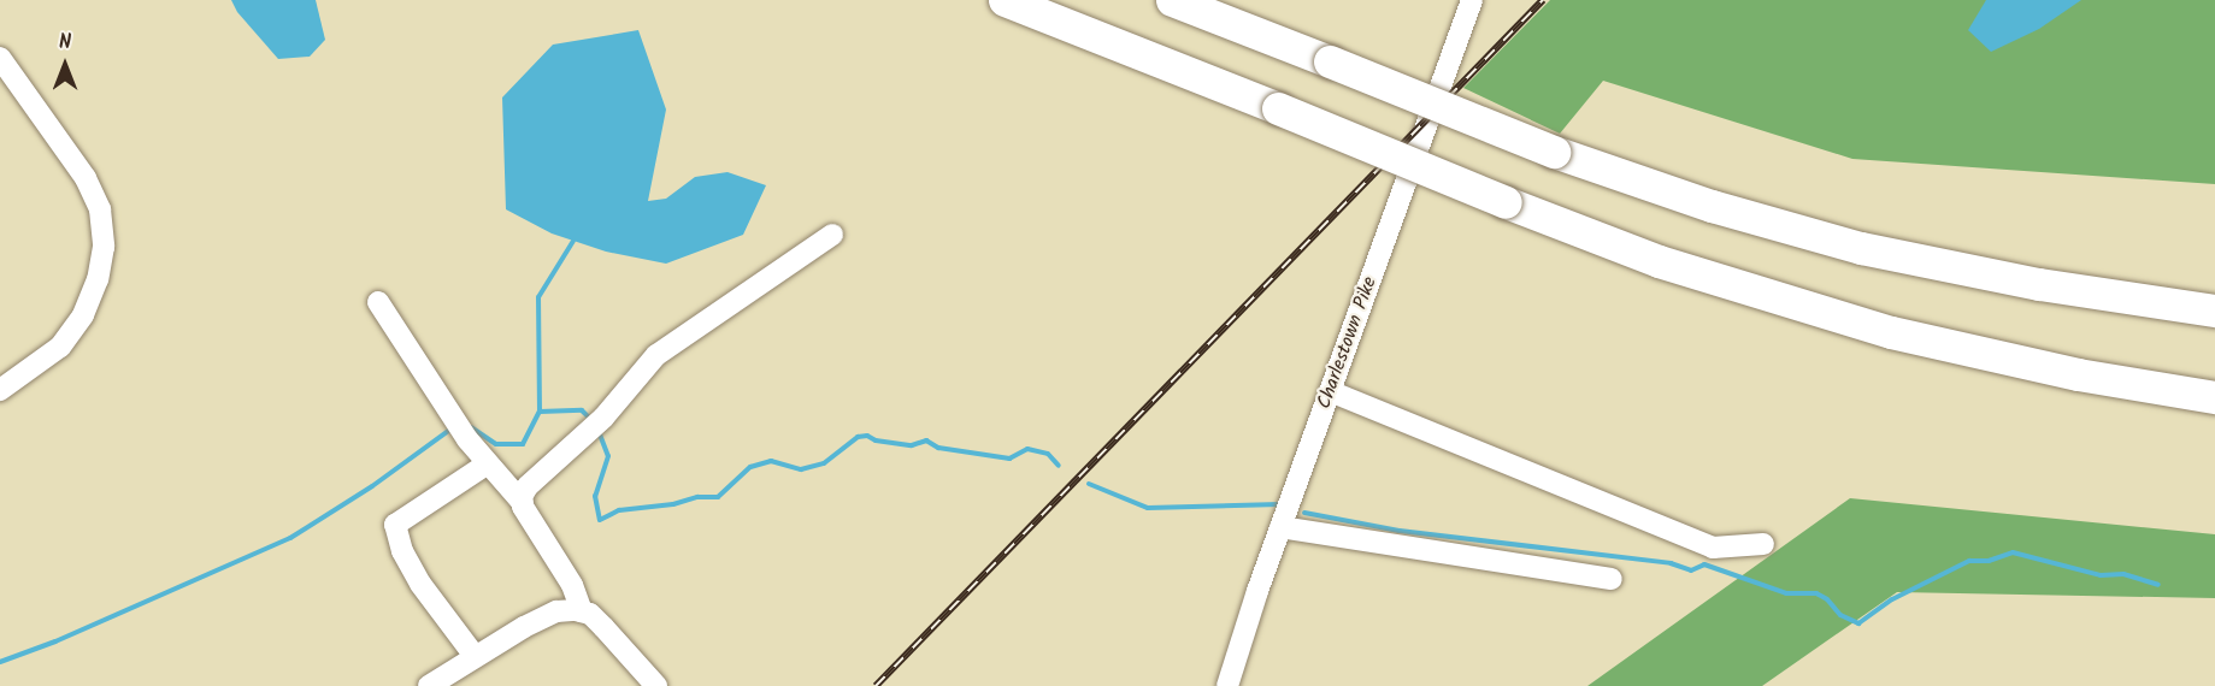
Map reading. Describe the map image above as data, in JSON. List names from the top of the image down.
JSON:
{
  "streets": {
    "street": ["Charlestown Pike"]
  },
  "north": "top"
}
